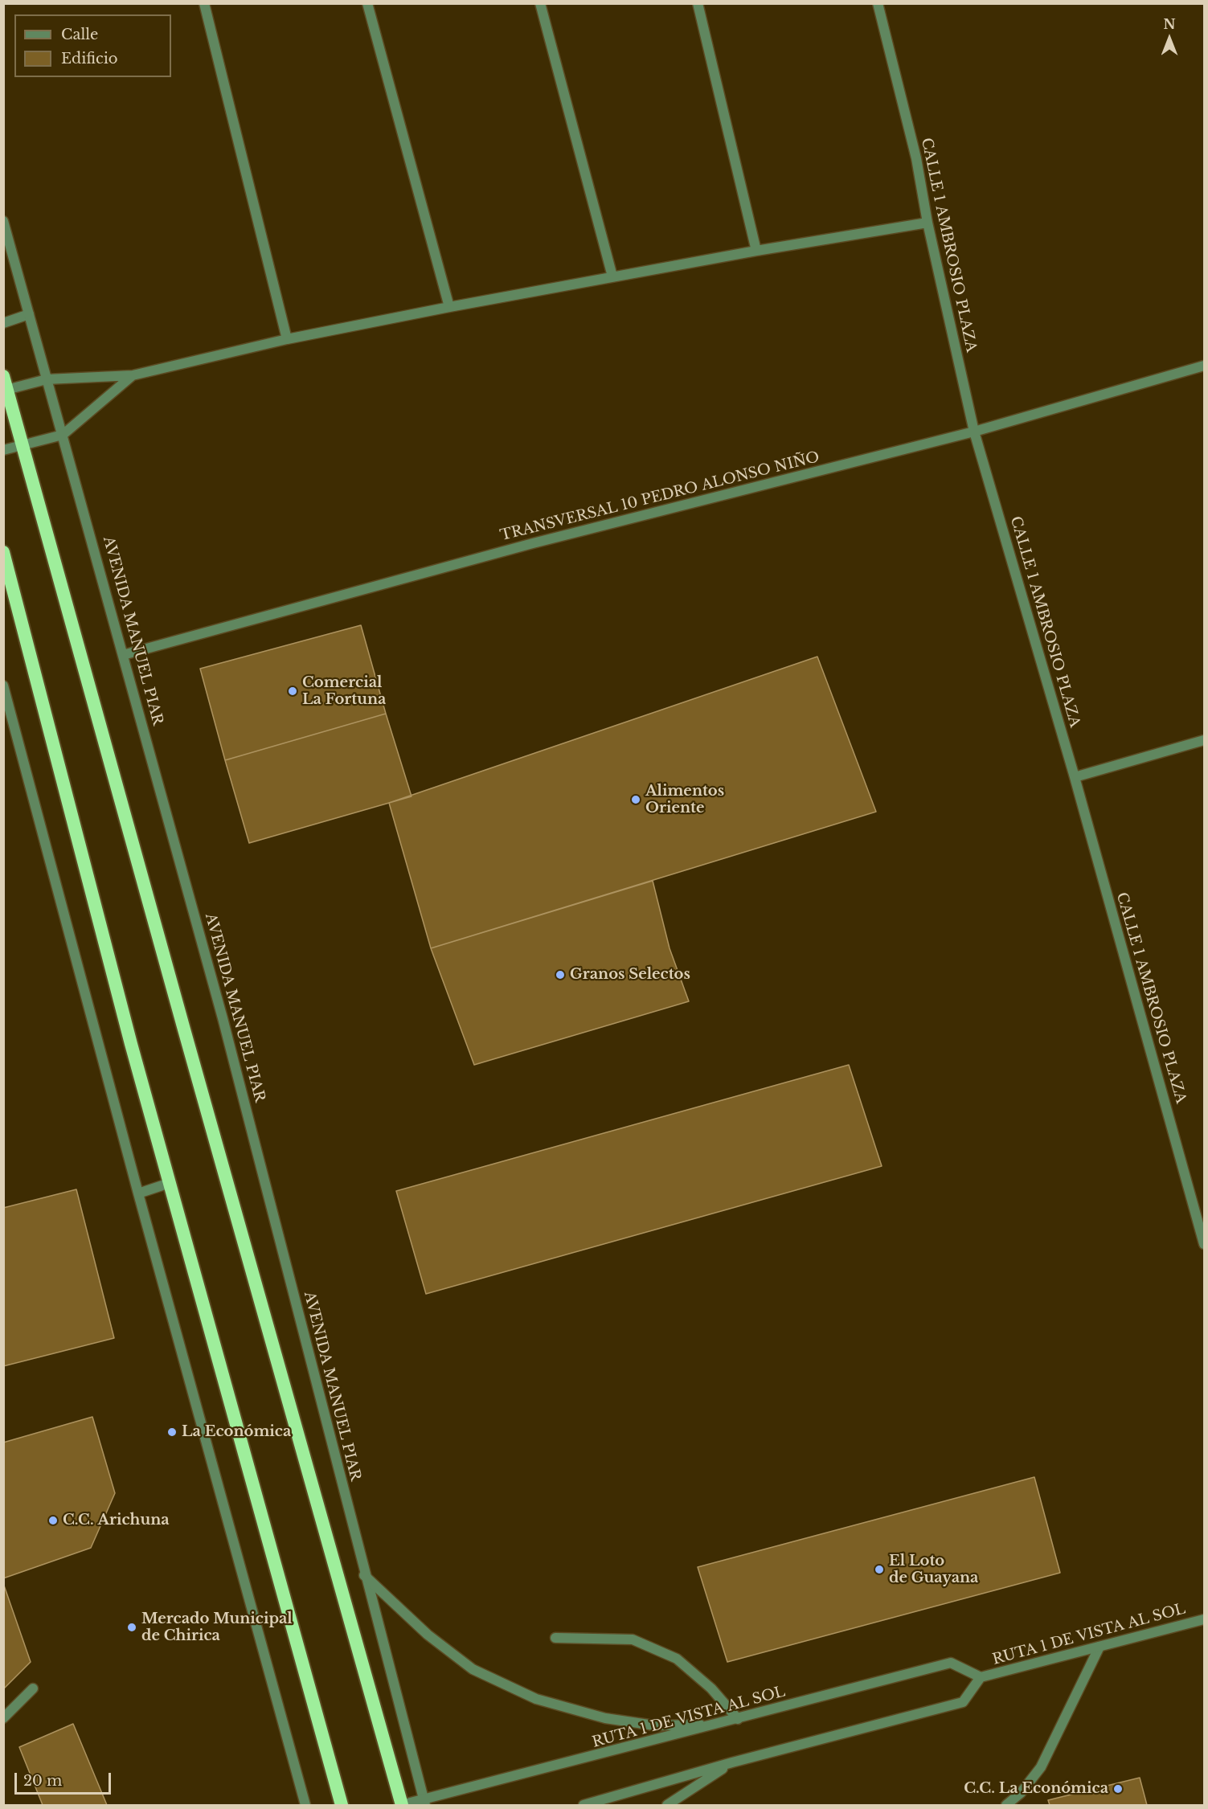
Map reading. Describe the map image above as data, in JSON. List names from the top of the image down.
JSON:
{
  "streets": {
    "street": [
      "CALLE 1 AMBROSIO PLAZA",
      "TRANSVERSAL 10 PEDRO ALONSO NIÑO",
      "AVENIDA MANUEL PIAR",
      "RUTA 1 DE VISTA AL SOL"
    ]
  },
  "crossings": [
    ["CALLE 1 AMBROSIO PLAZA", "TRANSVERSAL 10 PEDRO ALONSO NIÑO"],
    ["TRANSVERSAL 10 PEDRO ALONSO NIÑO", "AVENIDA MANUEL PIAR"],
    ["AVENIDA MANUEL PIAR", "RUTA 1 DE VISTA AL SOL"]
  ],
  "places": [
    "Comercial La Fortuna",
    "Alimentos Oriente",
    "Granos Selectos",
    "La Económica",
    "C.C. Arichuna",
    "El Loto de Guayana",
    "Mercado Municipal de Chirica",
    "C.C. La Económica"
  ],
  "legend": ["Calle", "Edificio"],
  "scale_bar": "20 m",
  "north": "top"
}
